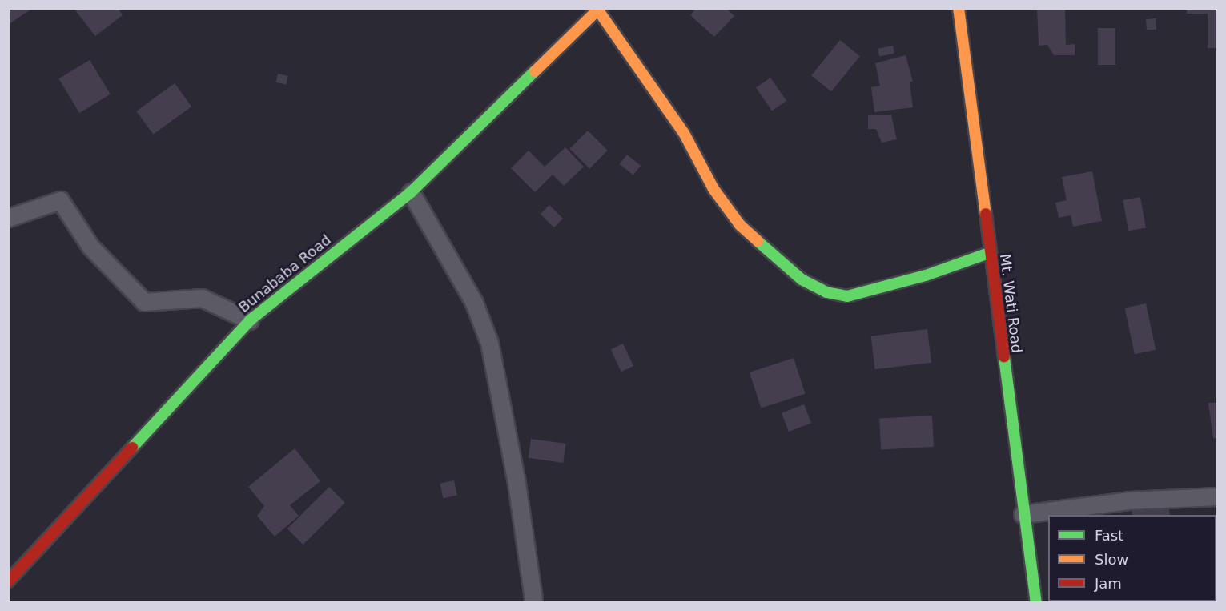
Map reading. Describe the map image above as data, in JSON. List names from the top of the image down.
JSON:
{
  "streets": {
    "street": ["Bunababa Road", "Mt. Wati Road"]
  },
  "legend": ["Fast", "Slow", "Jam"]
}
